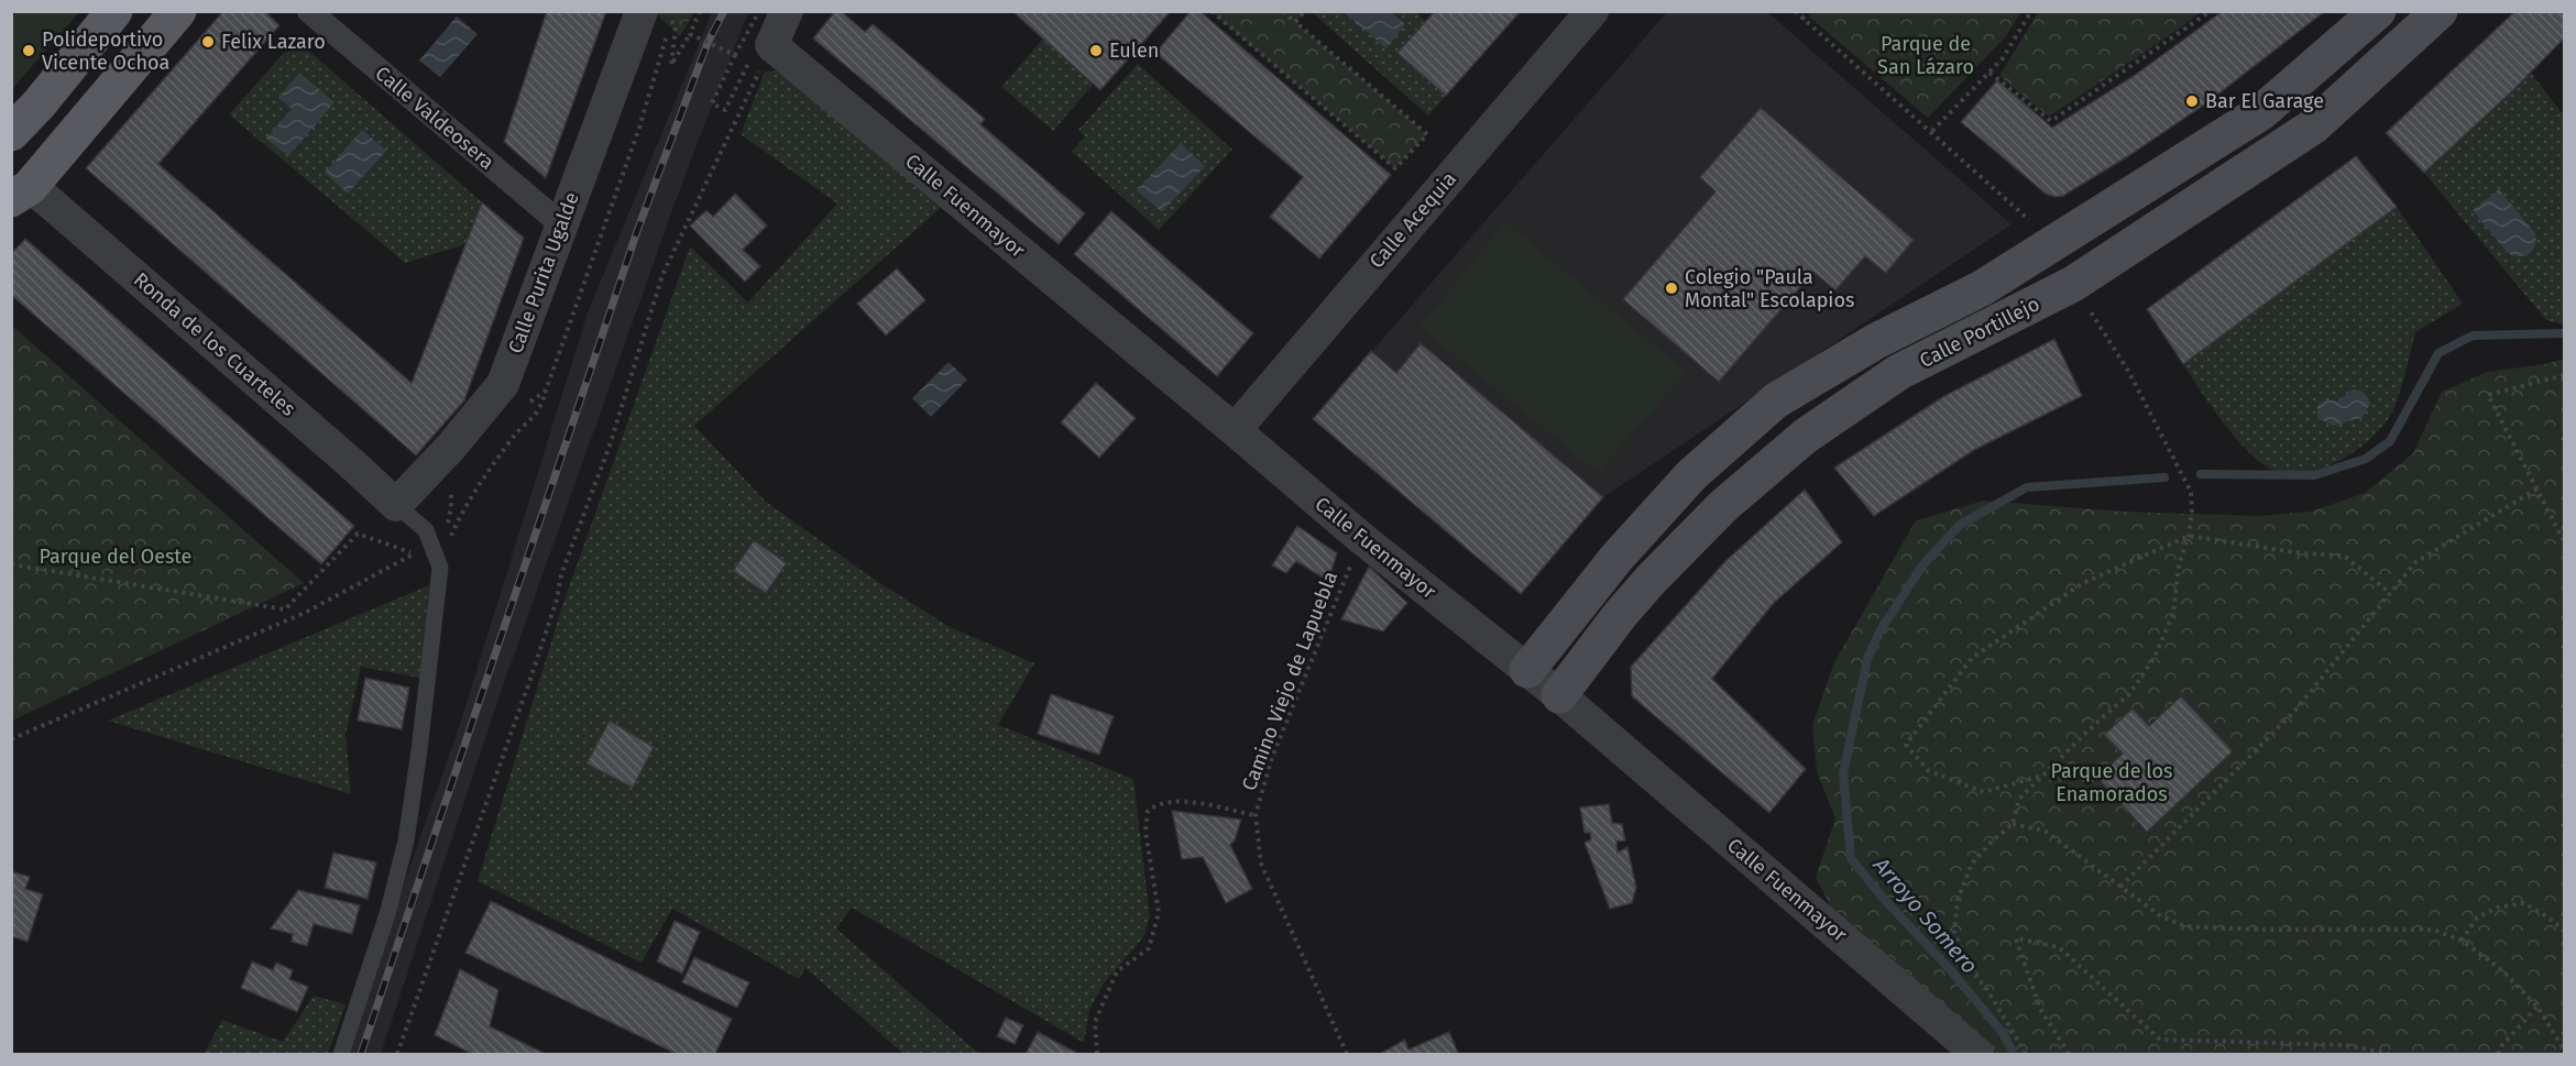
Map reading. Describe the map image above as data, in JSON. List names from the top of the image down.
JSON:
{
  "streets": {
    "main road": ["Calle Portillejo"],
    "street": [
      "Calle Valdeosera",
      "Calle Fuenmayor",
      "Calle Acequia",
      "Calle Purita Ugalde",
      "Ronda de los Cuarteles"
    ],
    "path": ["Camino Viejo de Lapuebla"]
  },
  "crossings": [
    ["Calle Valdeosera", "Calle Purita Ugalde"],
    ["Calle Fuenmayor", "Calle Acequia"],
    ["Calle Fuenmayor", "Calle Portillejo"],
    ["Calle Fuenmayor", "Camino Viejo de Lapuebla"],
    ["Calle Purita Ugalde", "Ronda de los Cuarteles"]
  ],
  "water": ["Arroyo Somero"],
  "parks": ["Parque de San Lázaro", "Parque del Oeste", "Parque de los Enamorados"],
  "places": [
    "Felix Lazaro",
    "Polideportivo Vicente Ochoa",
    "Eulen",
    "Bar El Garage",
    "Colegio \"Paula Montal\" Escolapios"
  ]
}
